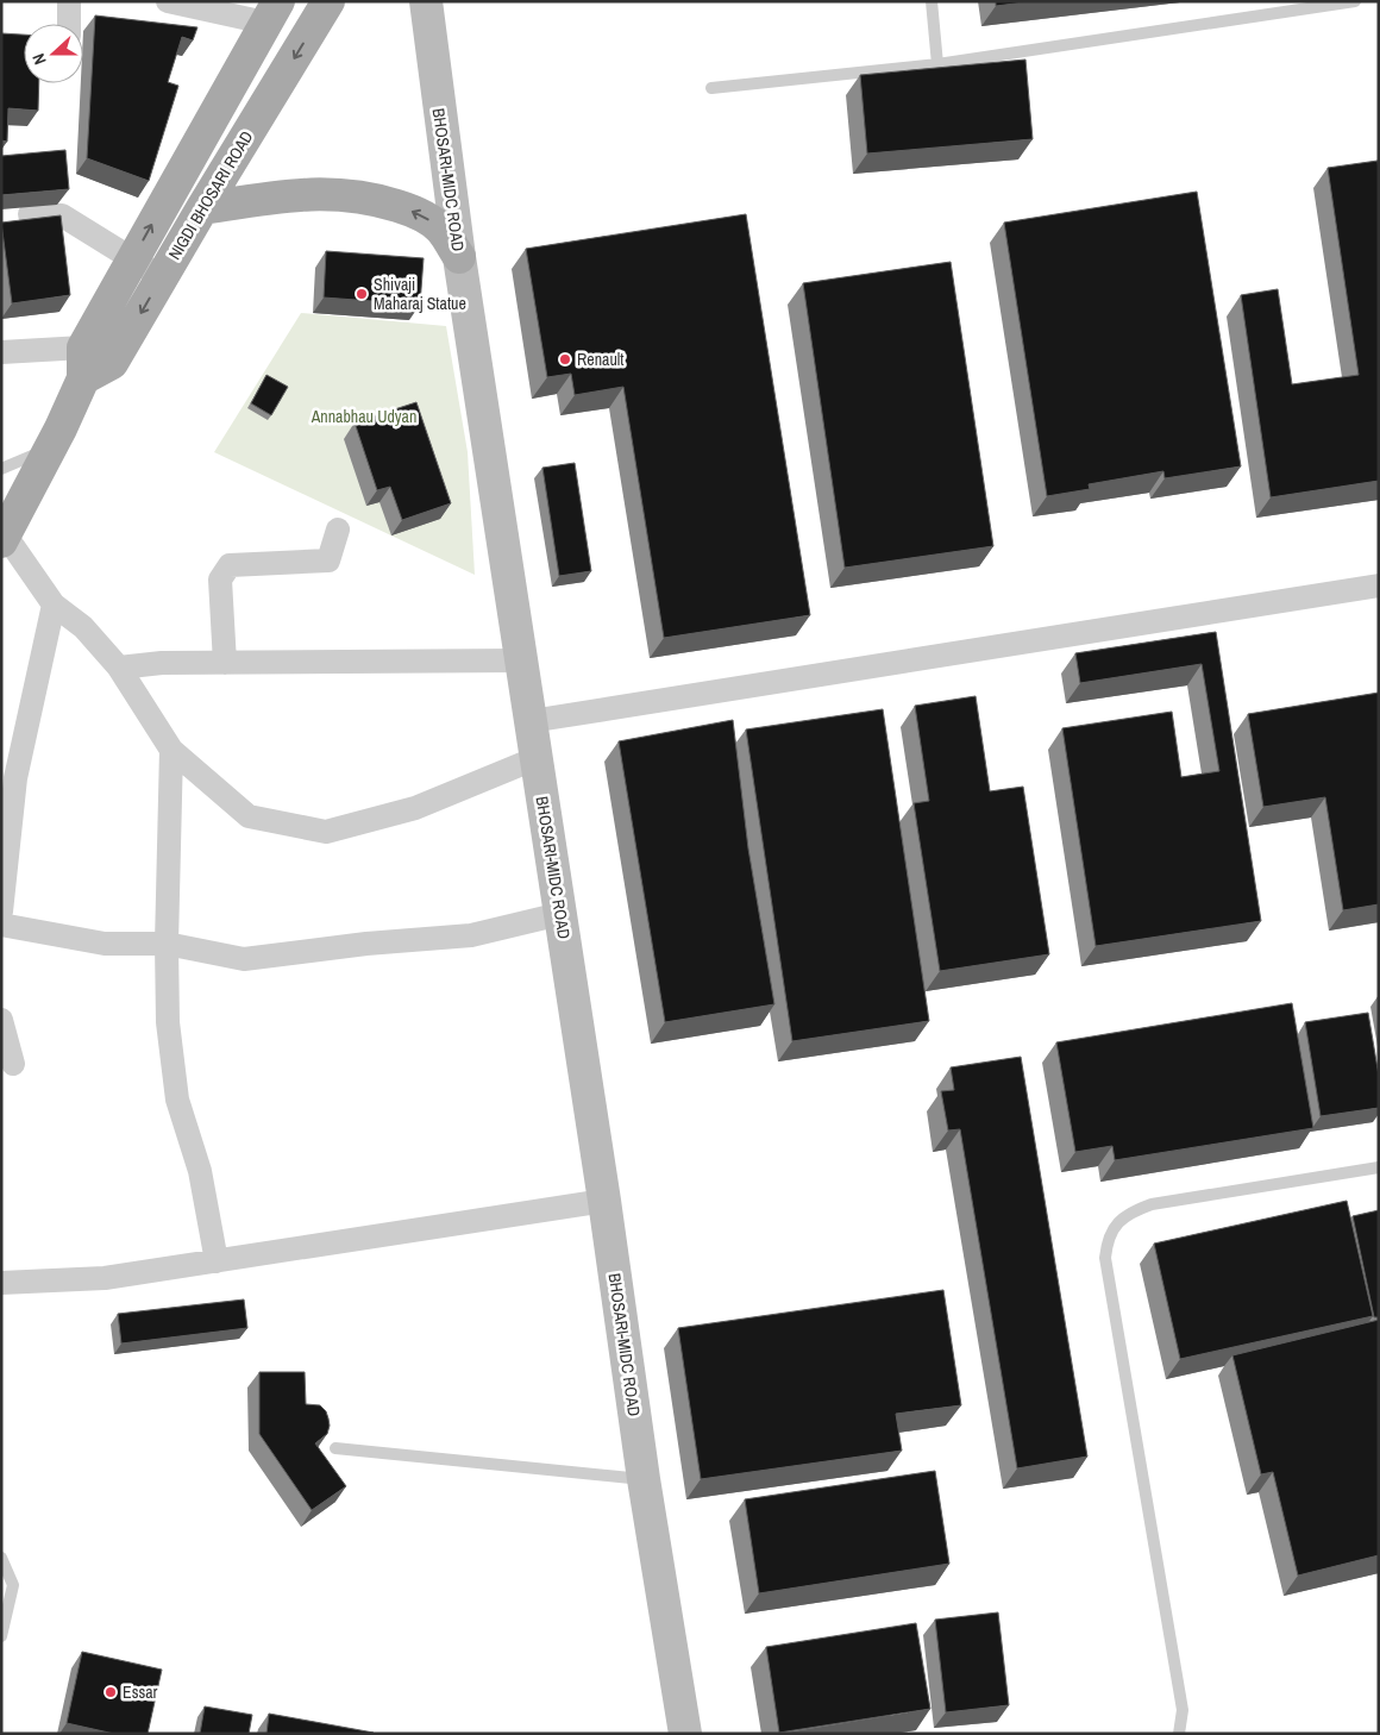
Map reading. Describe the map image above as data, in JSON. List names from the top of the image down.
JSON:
{
  "streets": {
    "main road": ["NIGDI BHOSARI ROAD"],
    "street": ["BHOSARI-MIDC ROAD"]
  },
  "parks": ["Annabhau Udyan"],
  "places": ["Shivaji Maharaj Statue", "Renault", "Essar"],
  "north": "left"
}
